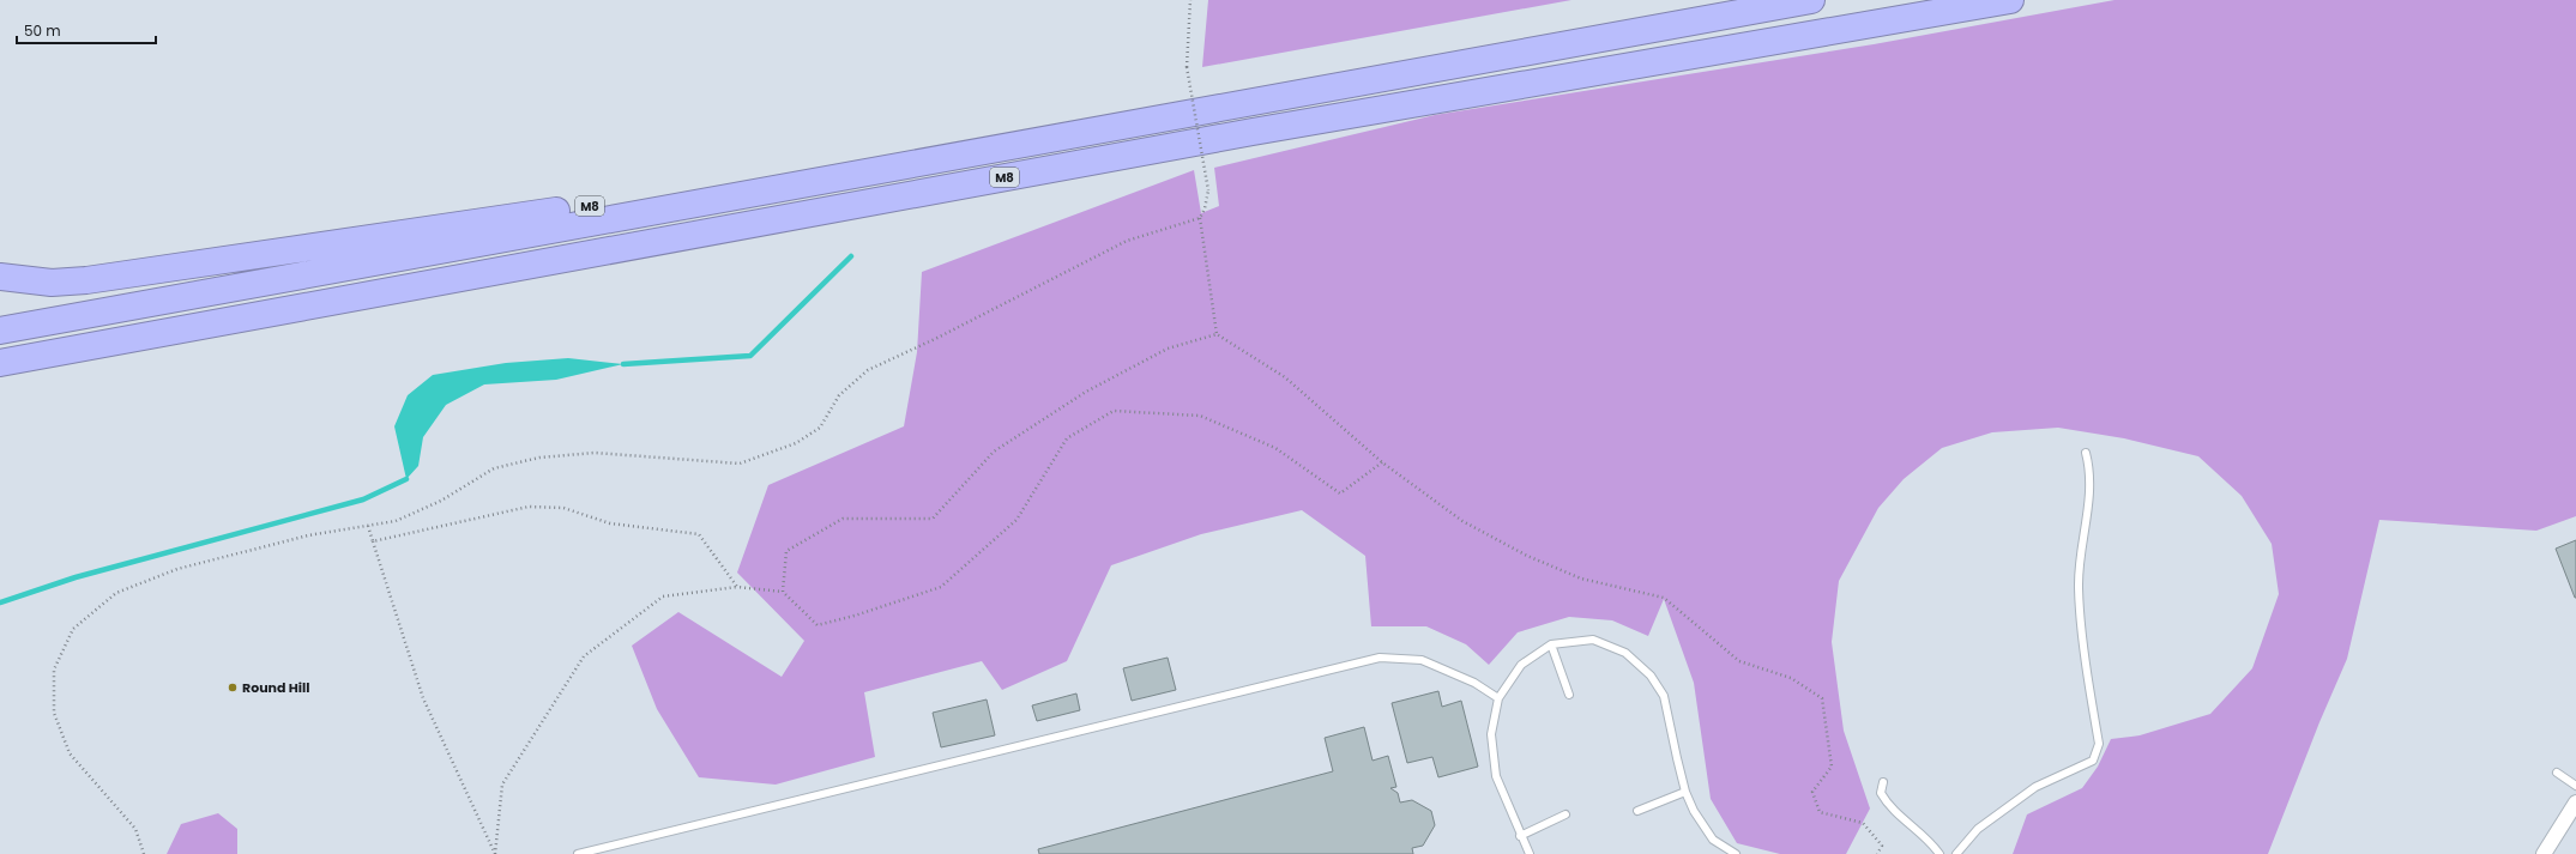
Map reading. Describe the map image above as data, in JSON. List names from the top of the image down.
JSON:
{
  "streets": {
    "highway": ["M8"]
  },
  "places": ["Round Hill"],
  "scale_bar": "50 m"
}
